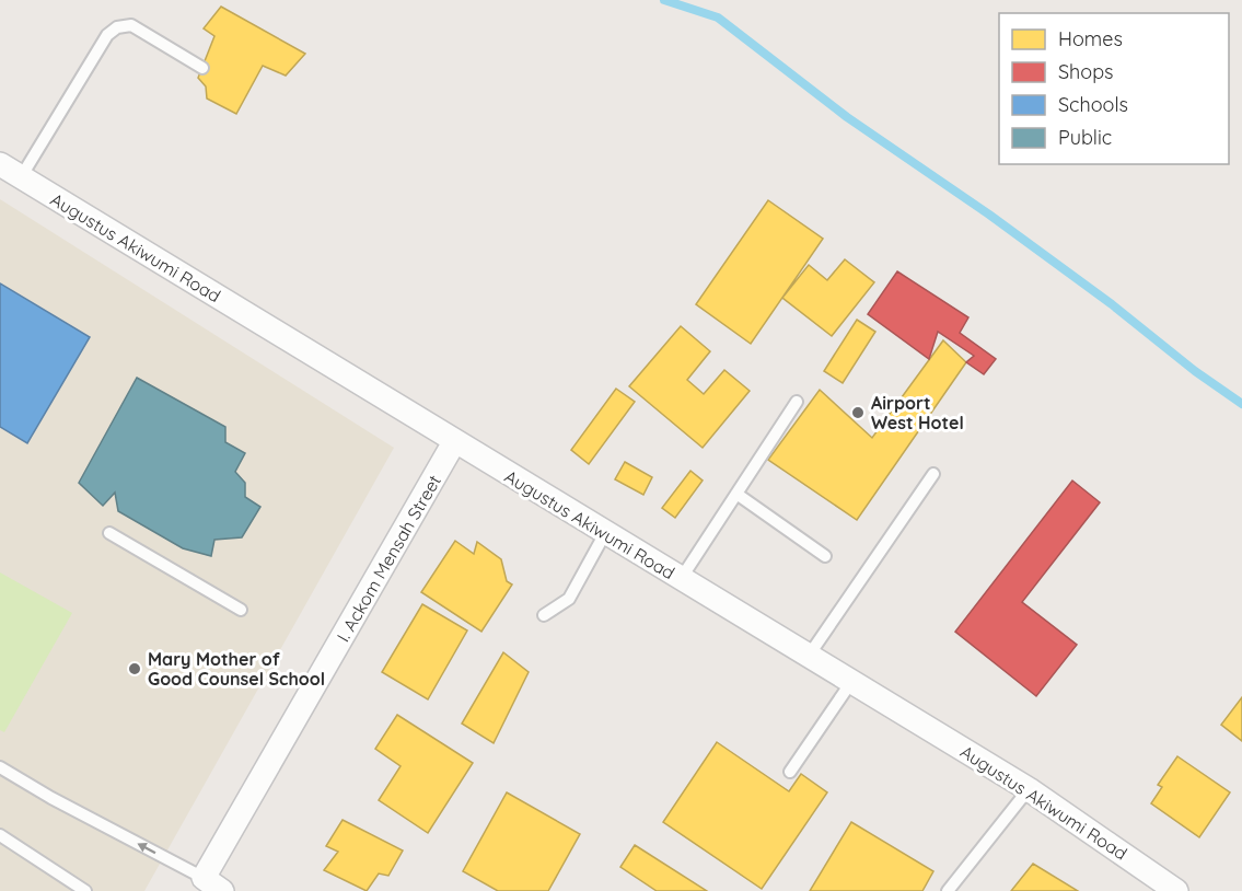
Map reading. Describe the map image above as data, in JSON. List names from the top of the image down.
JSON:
{
  "streets": {
    "street": ["Augustus Akiwumi Road", "I. Ackom Mensah Street"]
  },
  "crossings": [
    ["Augustus Akiwumi Road", "I. Ackom Mensah Street"]
  ],
  "places": ["Airport West Hotel", "Mary Mother of Good Counsel School"],
  "legend": [
    "Homes",
    "Shops",
    "Schools",
    "Public"
  ]
}
